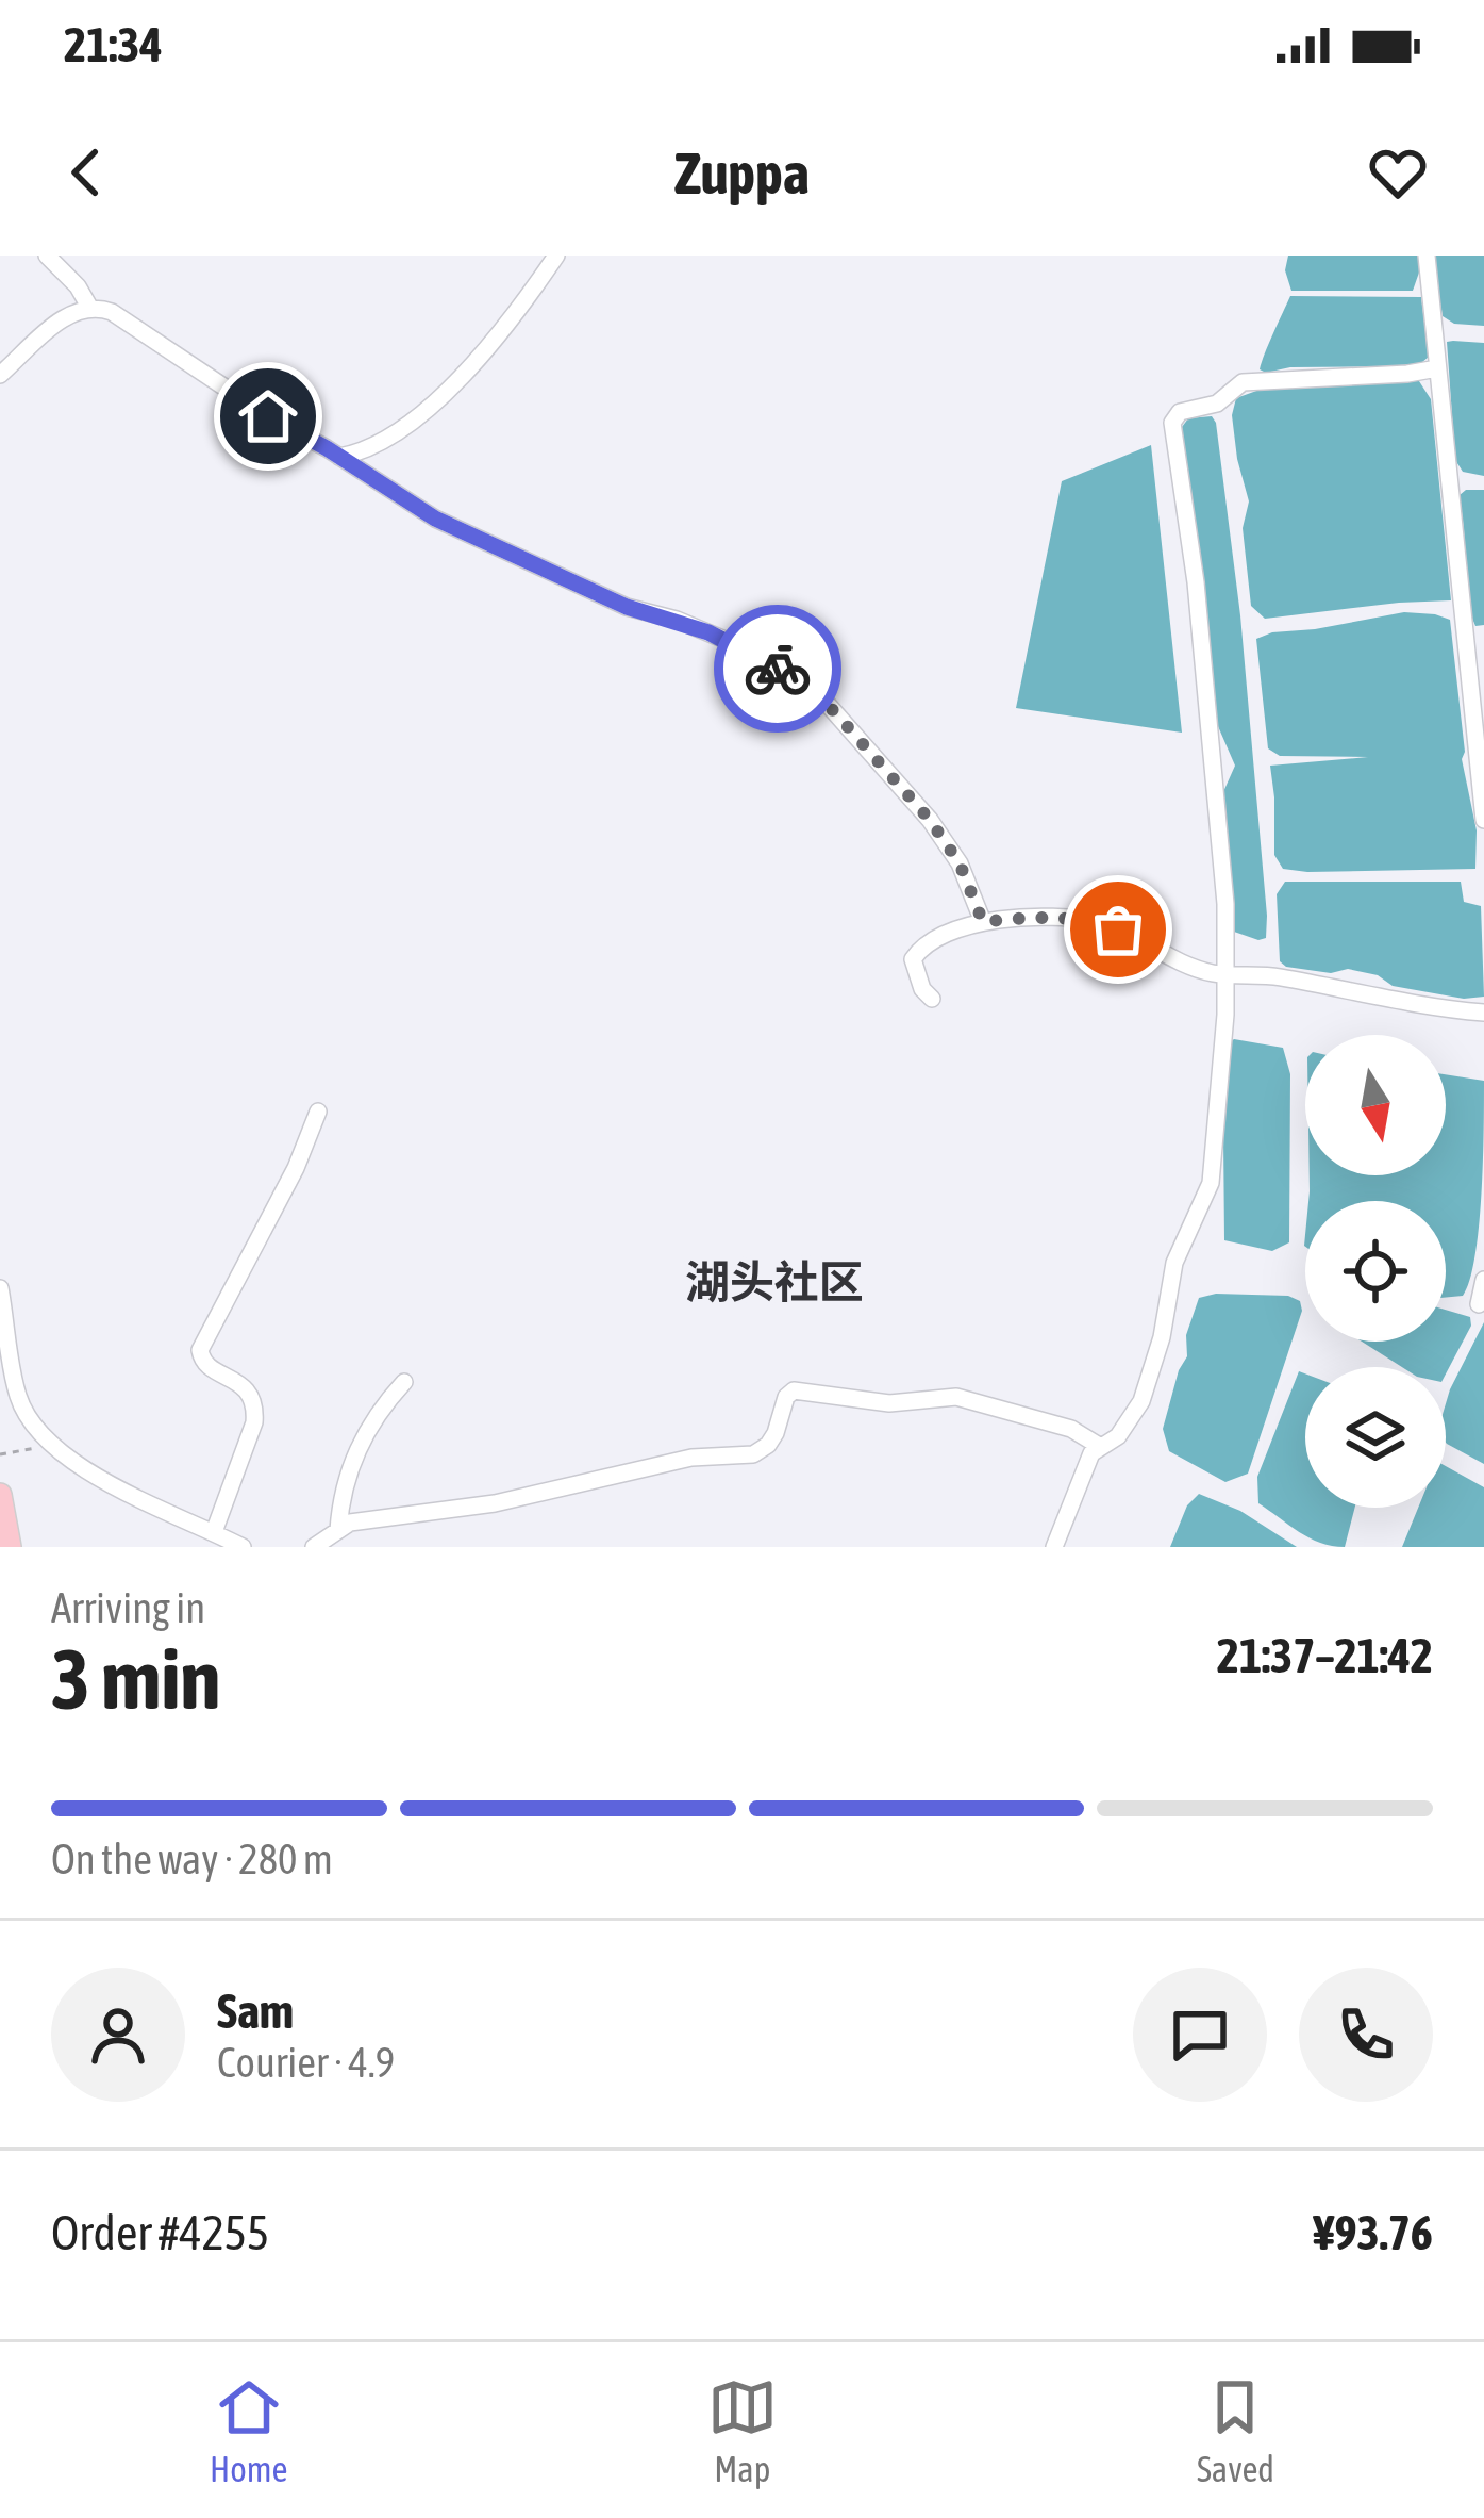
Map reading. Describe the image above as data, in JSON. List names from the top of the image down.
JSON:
{
  "districts": ["湖头社区"],
  "north": "bottom",
  "page": {
    "status": "21:34",
    "header": "Zuppa",
    "heading": ["3 min", "Arriving in", "21:37–21:42"],
    "panel": [
      "Sam",
      "Courier · 4.9",
      "Order #4255",
      "¥93.76"
    ],
    "bar": "On the way · 280 m",
    "tabs": ["Home", "Map", "Saved"]
  }
}
